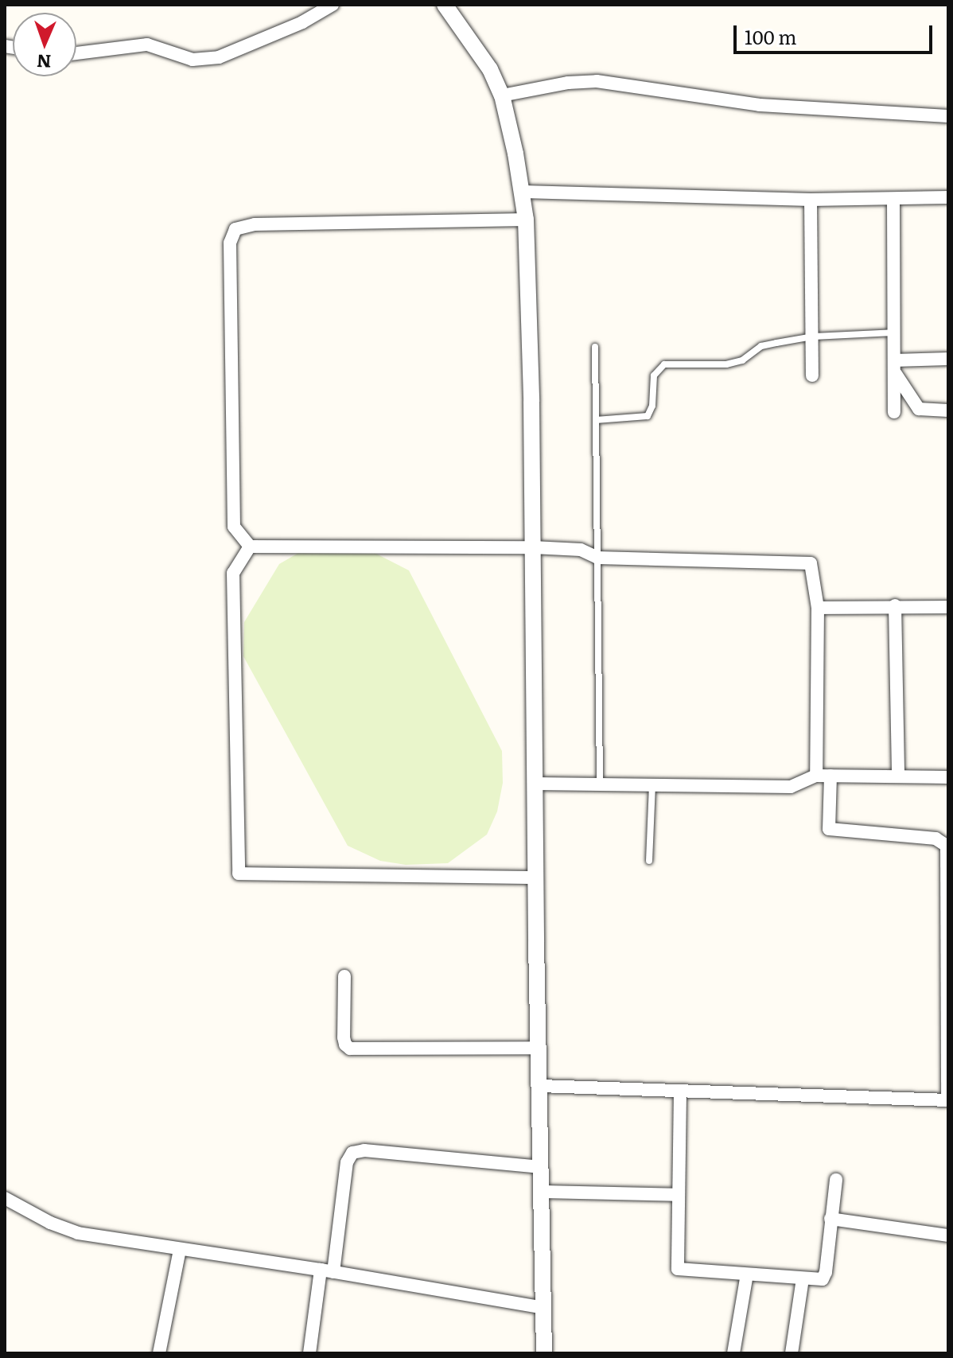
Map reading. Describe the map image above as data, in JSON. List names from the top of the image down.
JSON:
{
  "scale_bar": "100 m",
  "north": "bottom"
}
